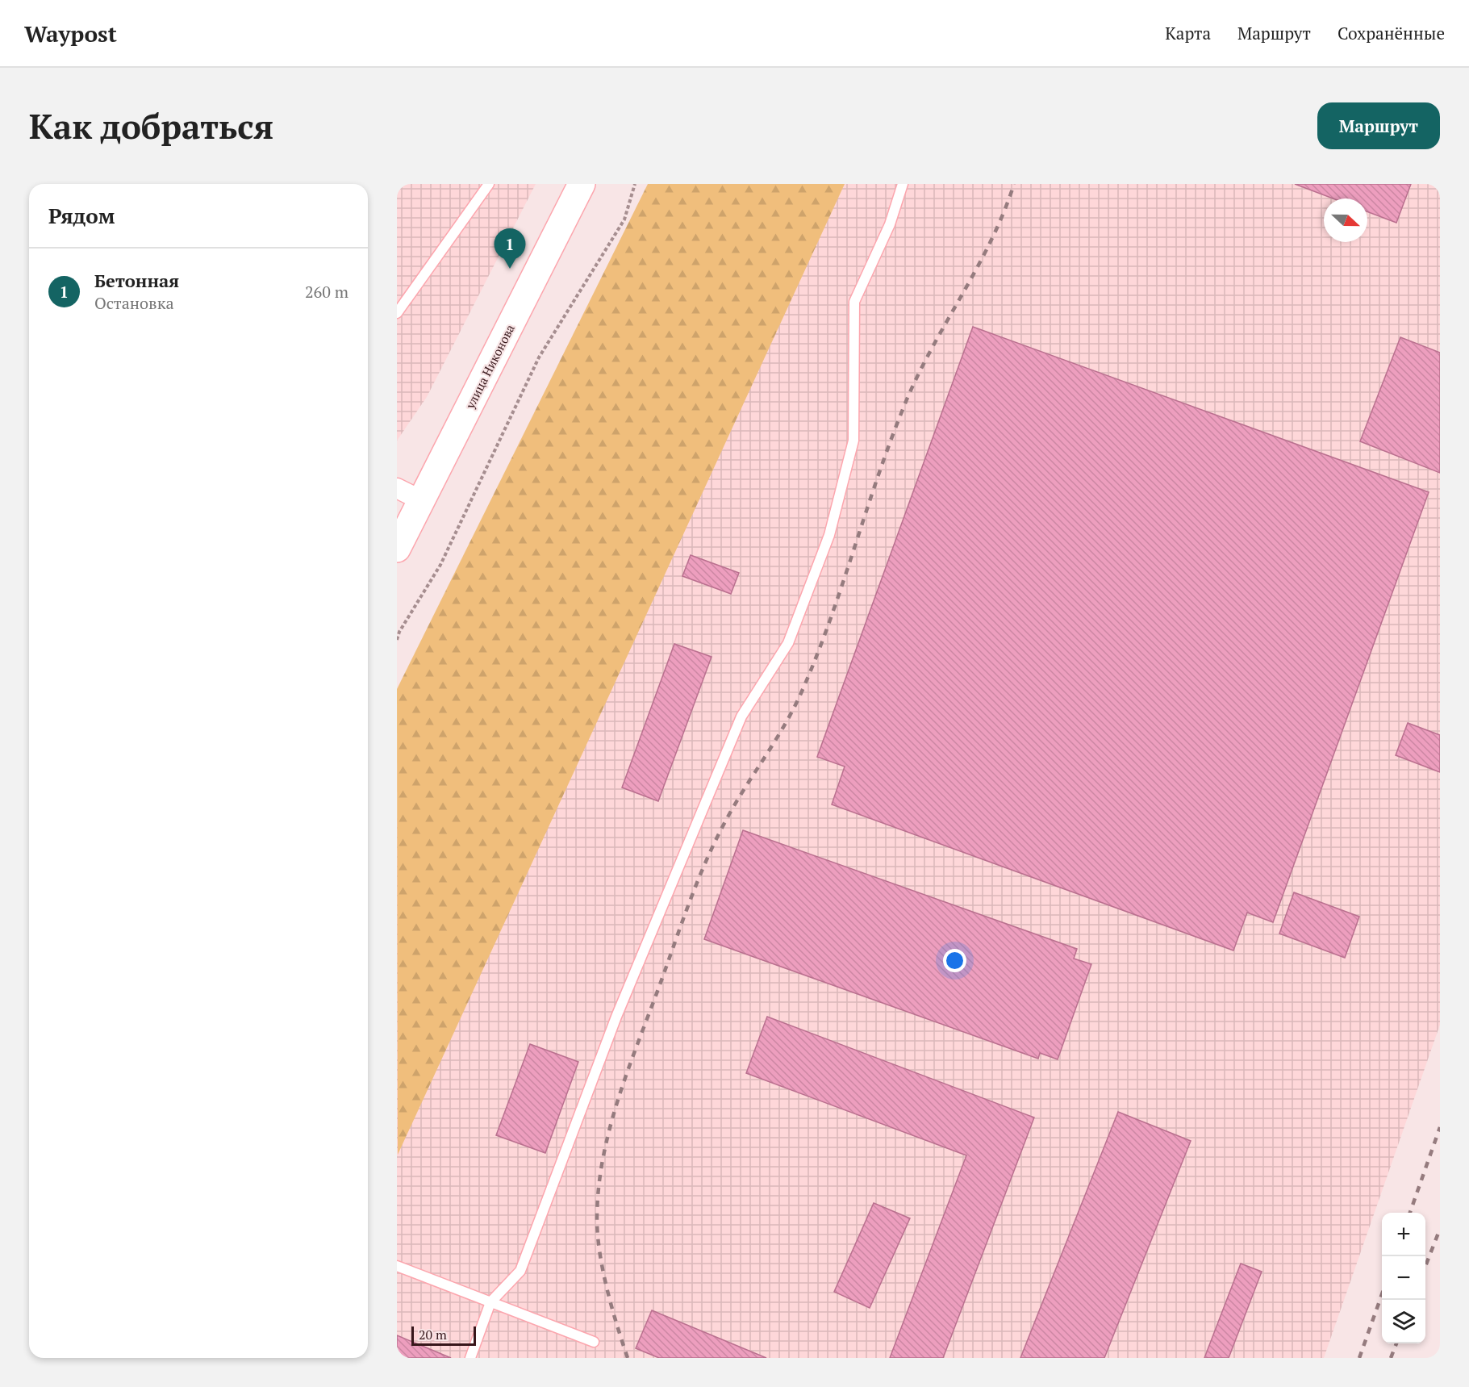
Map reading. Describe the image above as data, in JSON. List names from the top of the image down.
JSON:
{
  "streets": {
    "main road": ["улица Никонова"]
  },
  "scale_bar": "20 m",
  "north": "right",
  "page": {
    "header": "Waypost",
    "nav": ["Карта", "Маршрут", "Сохранённые"],
    "buttons": "Маршрут",
    "title": "Как добраться",
    "heading": "Рядом",
    "pins": "1",
    "list": [
      {
        "mark": "1",
        "name": "Бетонная",
        "note": "Остановка",
        "value": "260 m"
      }
    ],
    "map_buttons": ["+", "−"],
    "scale": "20 m"
  }
}
